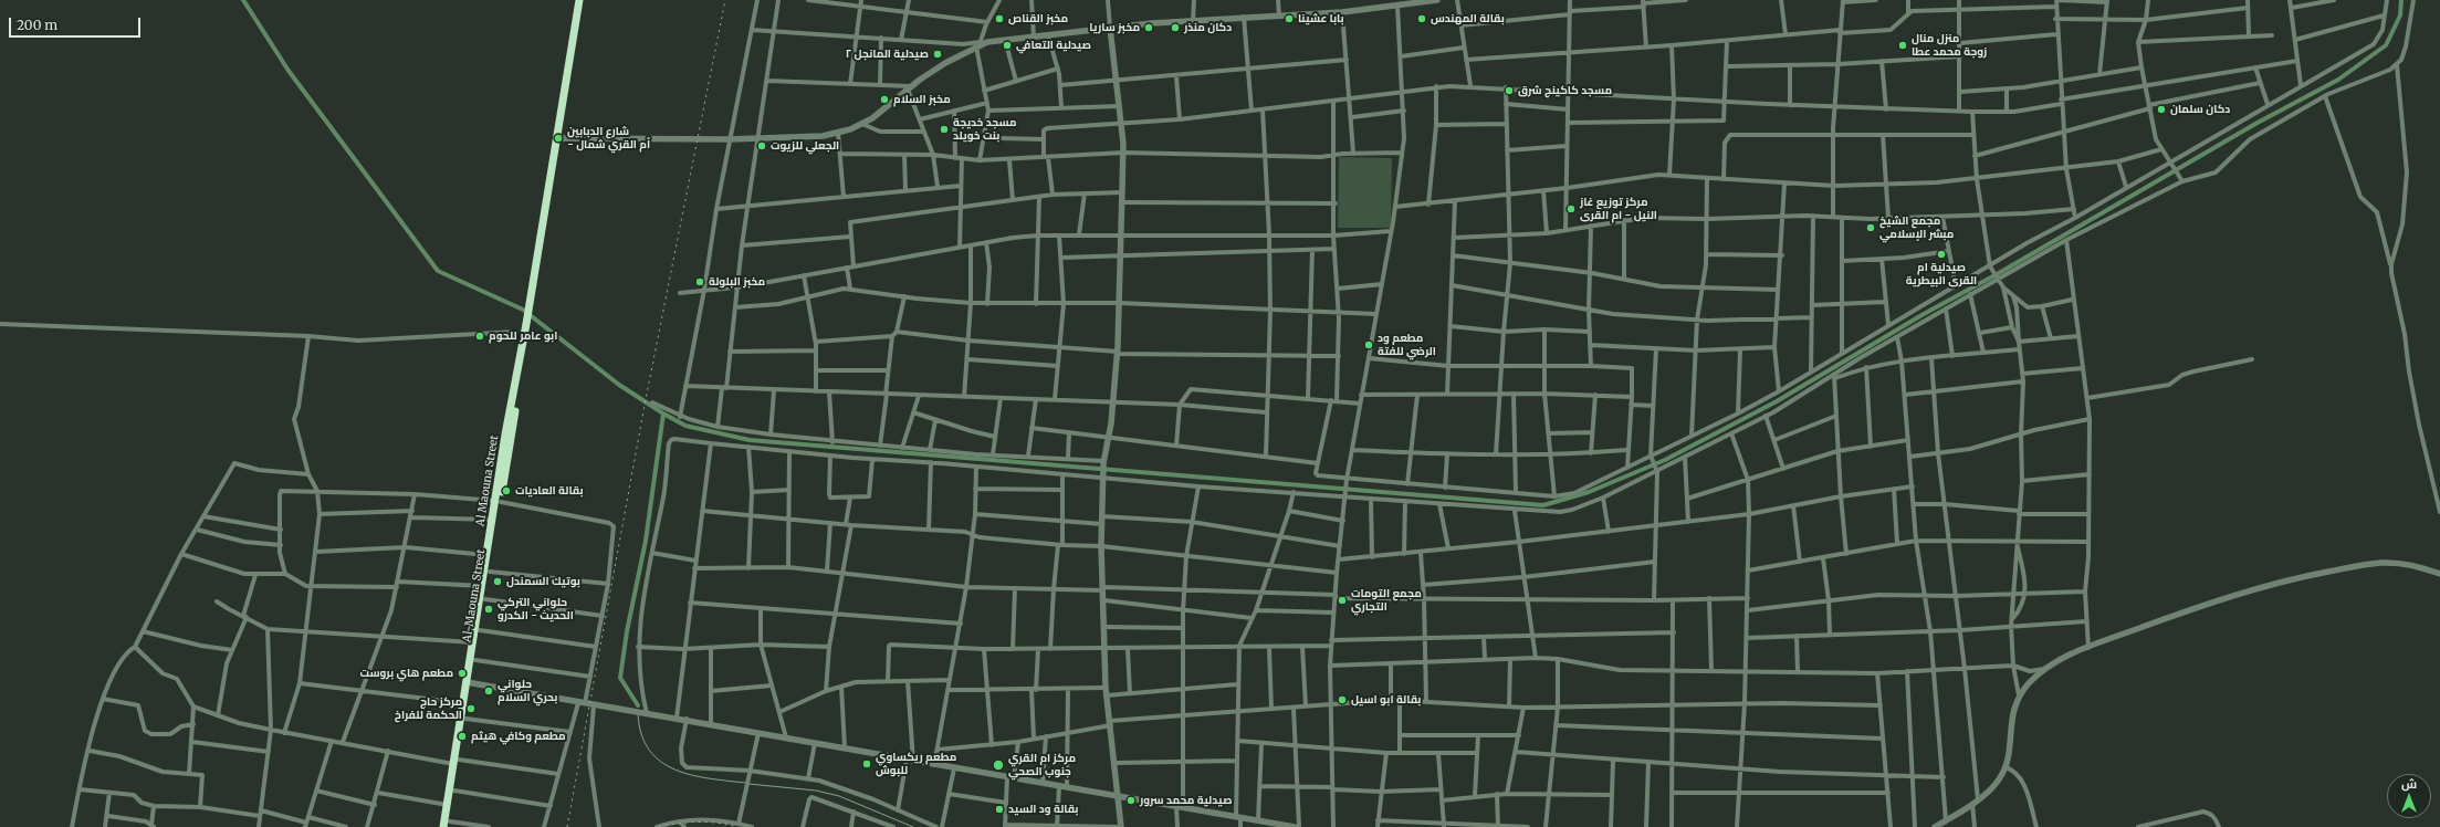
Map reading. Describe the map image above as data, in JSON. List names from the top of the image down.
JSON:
{
  "streets": {
    "highway": ["Al Maouna Street", "Al-Maouna Street"]
  },
  "crossings": [
    ["Al Maouna Street", "Al-Maouna Street"]
  ],
  "places": [
    "مخبز القناص",
    "بابا عشينا",
    "بقالة المهندس",
    "مخبز ساريا",
    "دكان منذر",
    "صيدلية التعافي",
    "منزل منال زوجة محمد عطا",
    "صيدلية المانجل ٢",
    "مسجد كاكينج شرق",
    "مخبز السلام",
    "دكان سلمان",
    "مسجد خديجة بنت خويلد",
    "شارع الدبابين - أم القري شمال",
    "الجعلي للزيوت",
    "مركز توزيع غاز النيل - ام القرى",
    "مجمع الشيخ مبشر الإسلامي",
    "صيدلية ام القرى البيطرية",
    "مخبز البلولة",
    "ابو عامر للحوم",
    "مطعم ود الرضي للفتة",
    "بقالة العاديات",
    "بوتيك السمندل",
    "مجمع التومات التجاري",
    "حلواني التركي الحديث - الكدرو",
    "مطعم هاي بروست",
    "حلواني بحري السلام",
    "بقالة ابو اسيل",
    "مركز حاج الحكمة للفراخ",
    "مطعم وكافي هيثم",
    "مطعم ريكساوي للبوش",
    "مركز ام القري جنوب الصحي",
    "صيدلية محمد سرور",
    "بقالة ود السيد"
  ],
  "scale_bar": "200 m",
  "north": "top"
}
